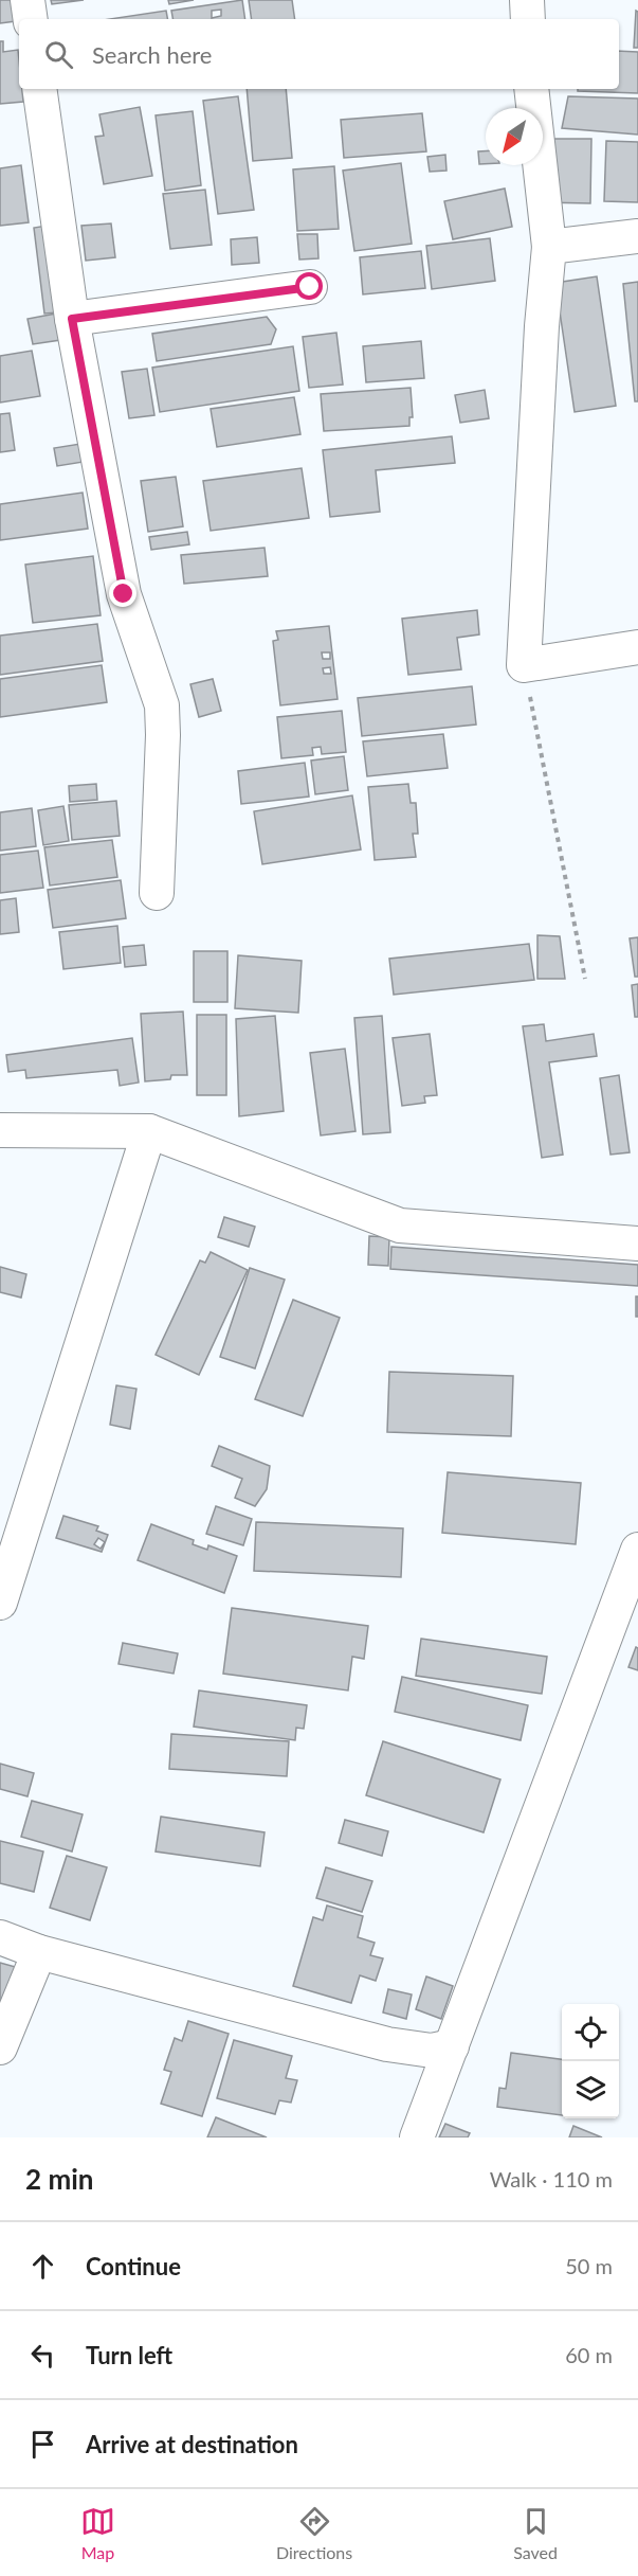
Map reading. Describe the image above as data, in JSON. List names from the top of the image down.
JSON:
{
  "north": "bottom left",
  "page": {
    "search": "Search here",
    "heading": ["2 min", "Walk · 110 m"],
    "list": [
      ["Continue", "50 m"],
      ["Turn left", "60 m"],
      "Arrive at destination"
    ],
    "nav": ["Map", "Directions", "Saved"]
  }
}
